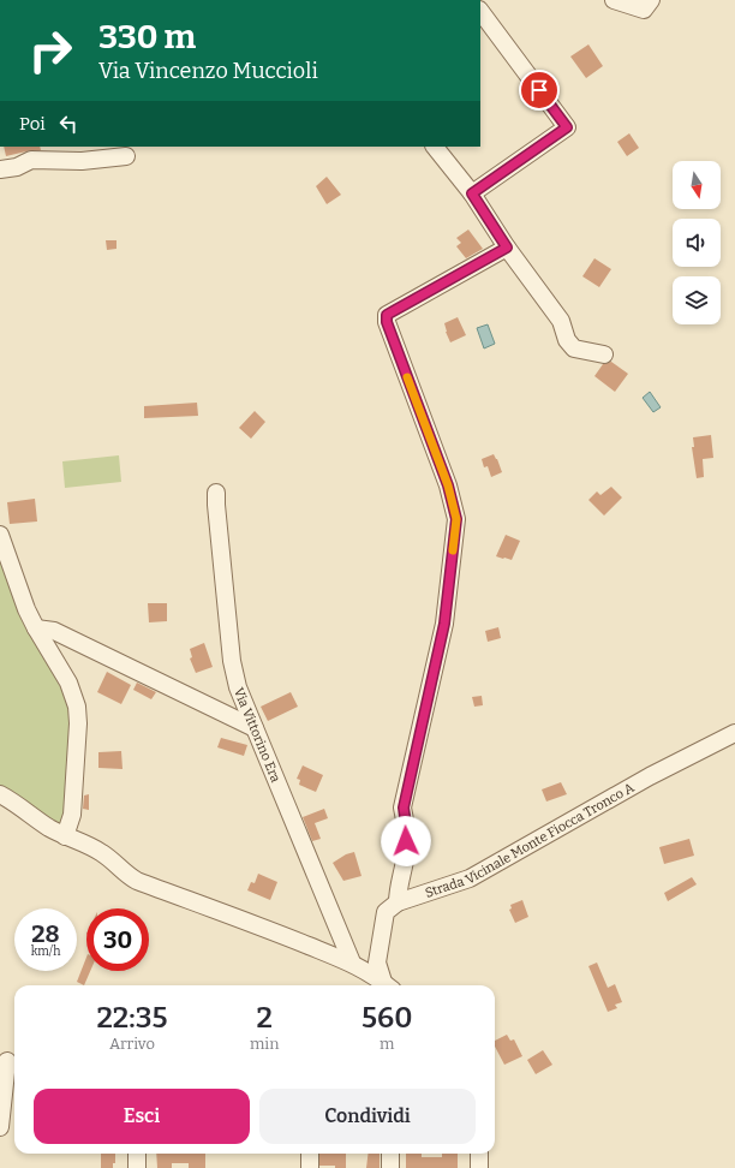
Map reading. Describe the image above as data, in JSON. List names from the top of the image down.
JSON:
{
  "streets": {
    "street": ["Via Vittorino Era", "Strada Vicinale Monte Fiocca Tronco A"]
  },
  "north": "bottom",
  "page": {
    "turn": ["330 m", "Via Vincenzo Muccioli"],
    "then": "Poi",
    "speed": "28 km/h",
    "limit": "30",
    "eta": [
      "22:35",
      "Arrivo",
      "2",
      "min",
      "560",
      "m"
    ],
    "buttons": ["Esci", "Condividi"]
  }
}
